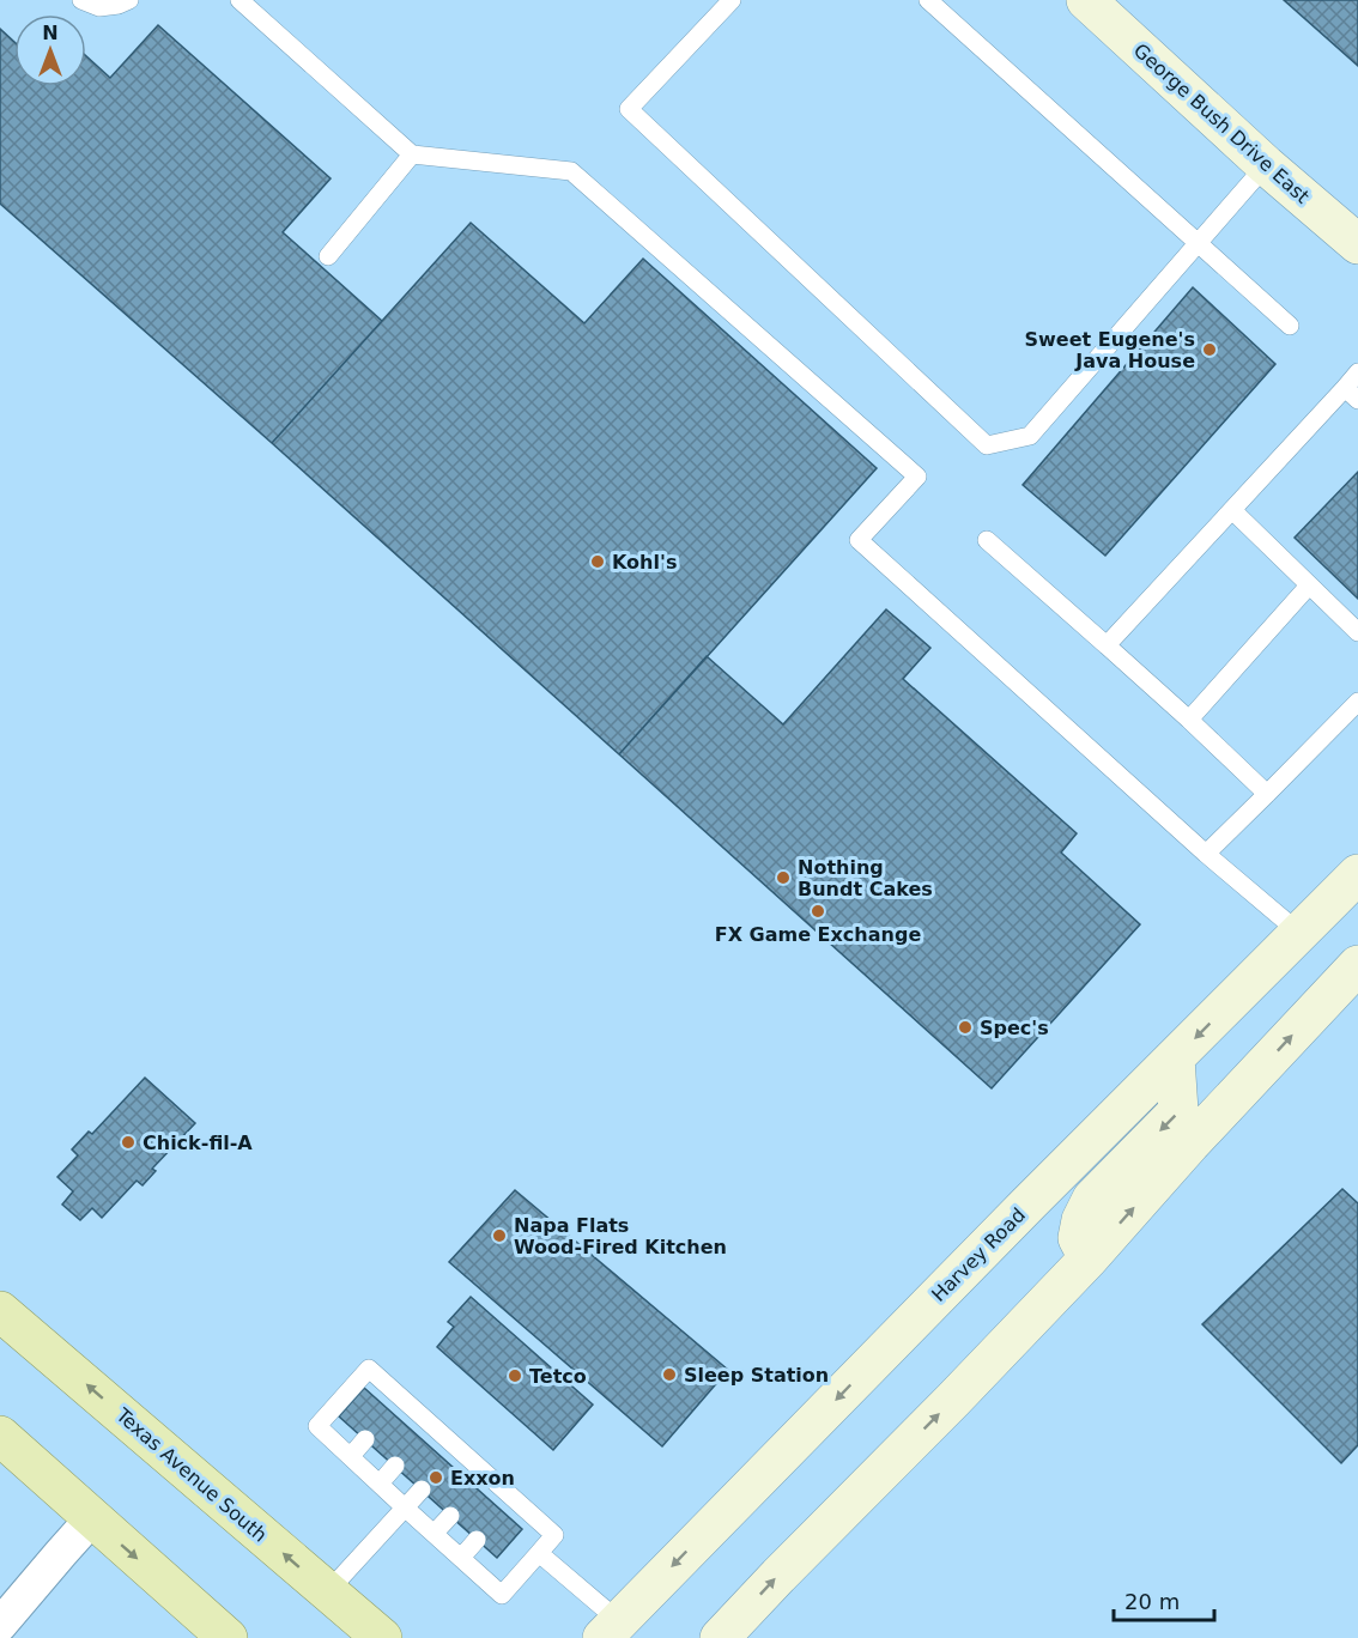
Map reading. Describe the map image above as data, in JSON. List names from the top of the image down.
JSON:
{
  "streets": {
    "main road": ["George Bush Drive East", "Harvey Road", "Texas Avenue South"]
  },
  "places": [
    "Sweet Eugene's Java House",
    "Kohl's",
    "Nothing Bundt Cakes",
    "FX Game Exchange",
    "Spec's",
    "Chick-fil-A",
    "Napa Flats Wood-Fired Kitchen",
    "Sleep Station",
    "Tetco",
    "Exxon"
  ],
  "scale_bar": "20 m",
  "north": "top"
}
